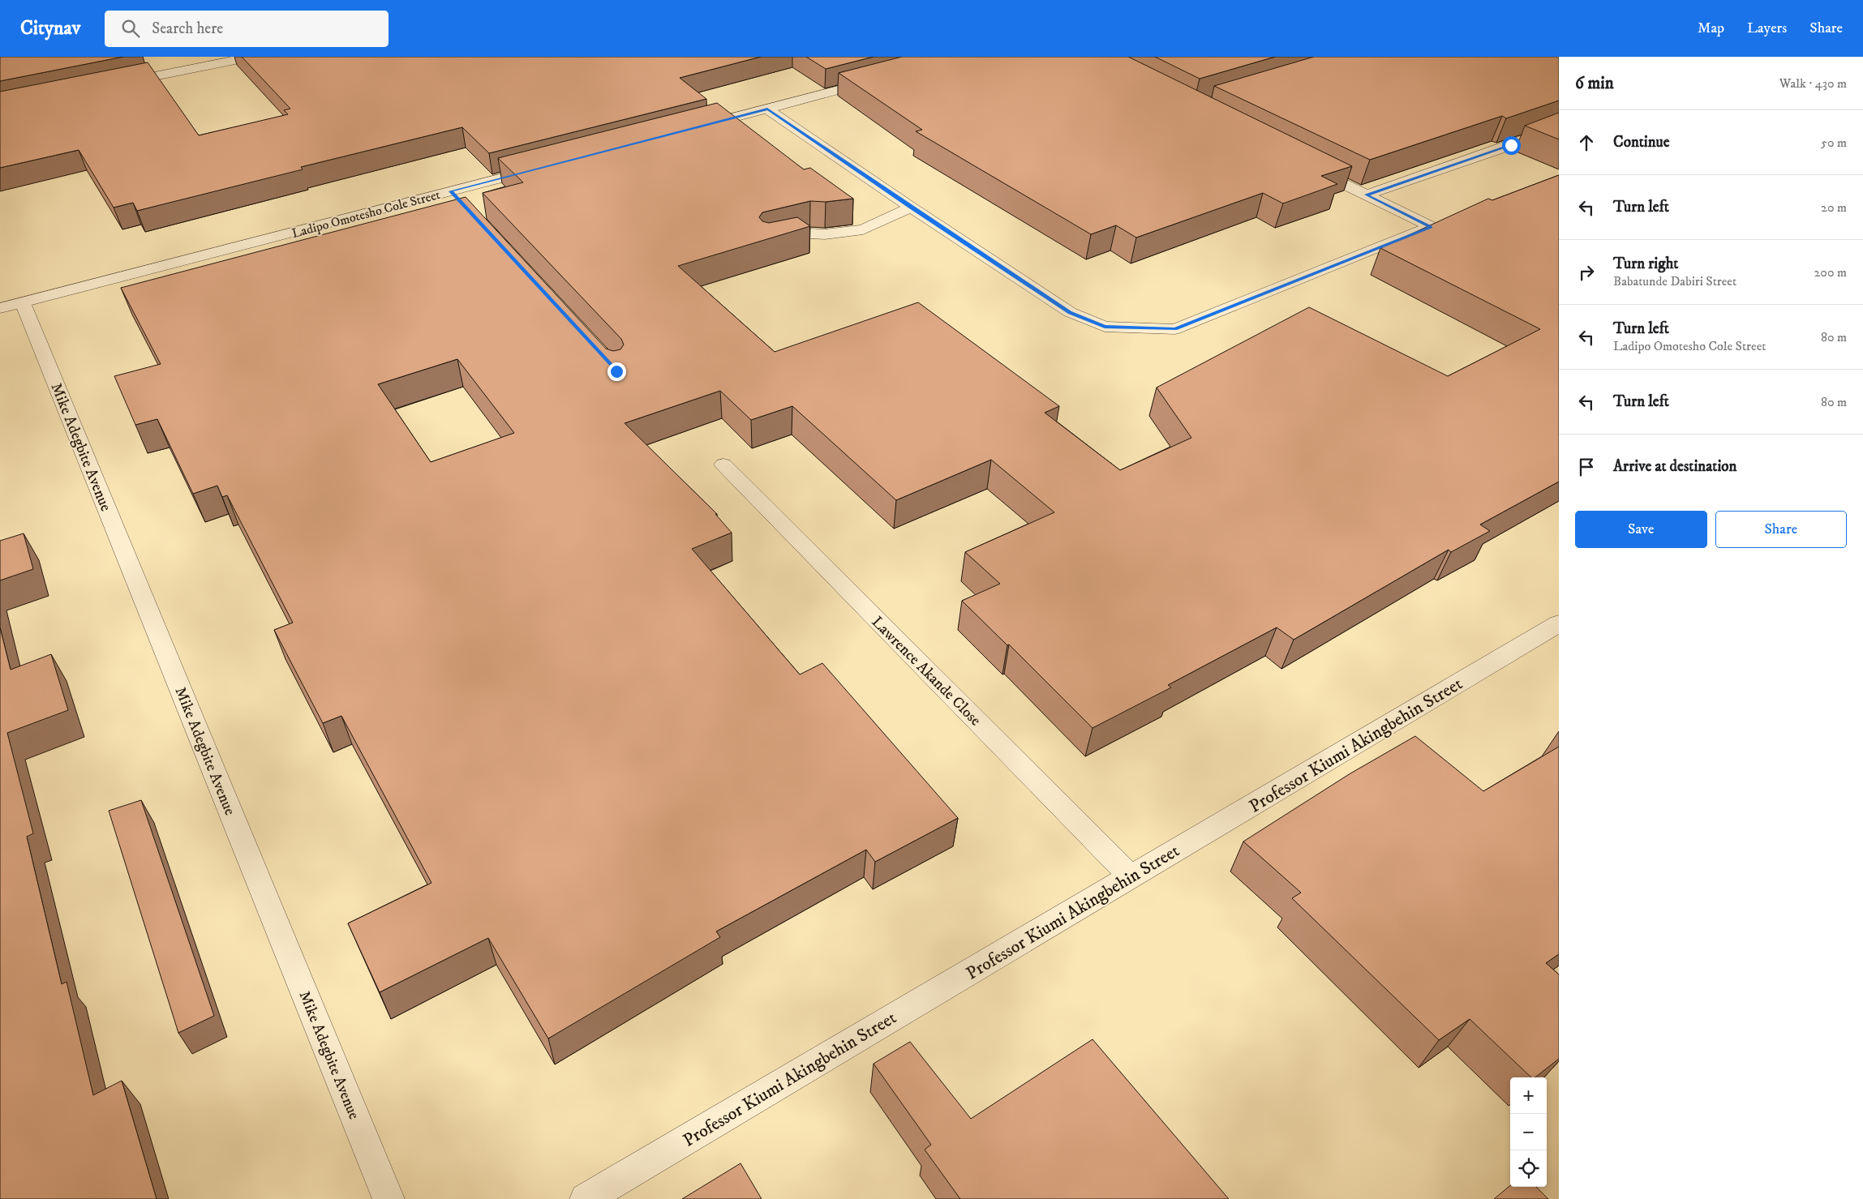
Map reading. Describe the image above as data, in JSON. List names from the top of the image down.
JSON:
{
  "streets": {
    "street": [
      "Ladipo Omotesho Cole Street",
      "Mike Adegbite Avenue",
      "Lawrence Akande Close",
      "Professor Kiumi Akingbehin Street"
    ]
  },
  "crossings": [
    ["Ladipo Omotesho Cole Street", "Mike Adegbite Avenue"],
    ["Lawrence Akande Close", "Professor Kiumi Akingbehin Street"]
  ],
  "page": {
    "header": "Citynav",
    "search": "Search here",
    "nav": ["Map", "Layers", "Share"],
    "heading": ["6 min", "Walk · 430 m"],
    "list": [
      ["Continue", "50 m"],
      ["Turn left", "20 m"],
      ["Turn right", "Babatunde Dabiri Street", "200 m"],
      ["Turn left", "Ladipo Omotesho Cole Street", "80 m"],
      ["Turn left", "80 m"],
      "Arrive at destination"
    ],
    "buttons": ["Save", "Share"],
    "map_buttons": ["+", "−"]
  }
}
